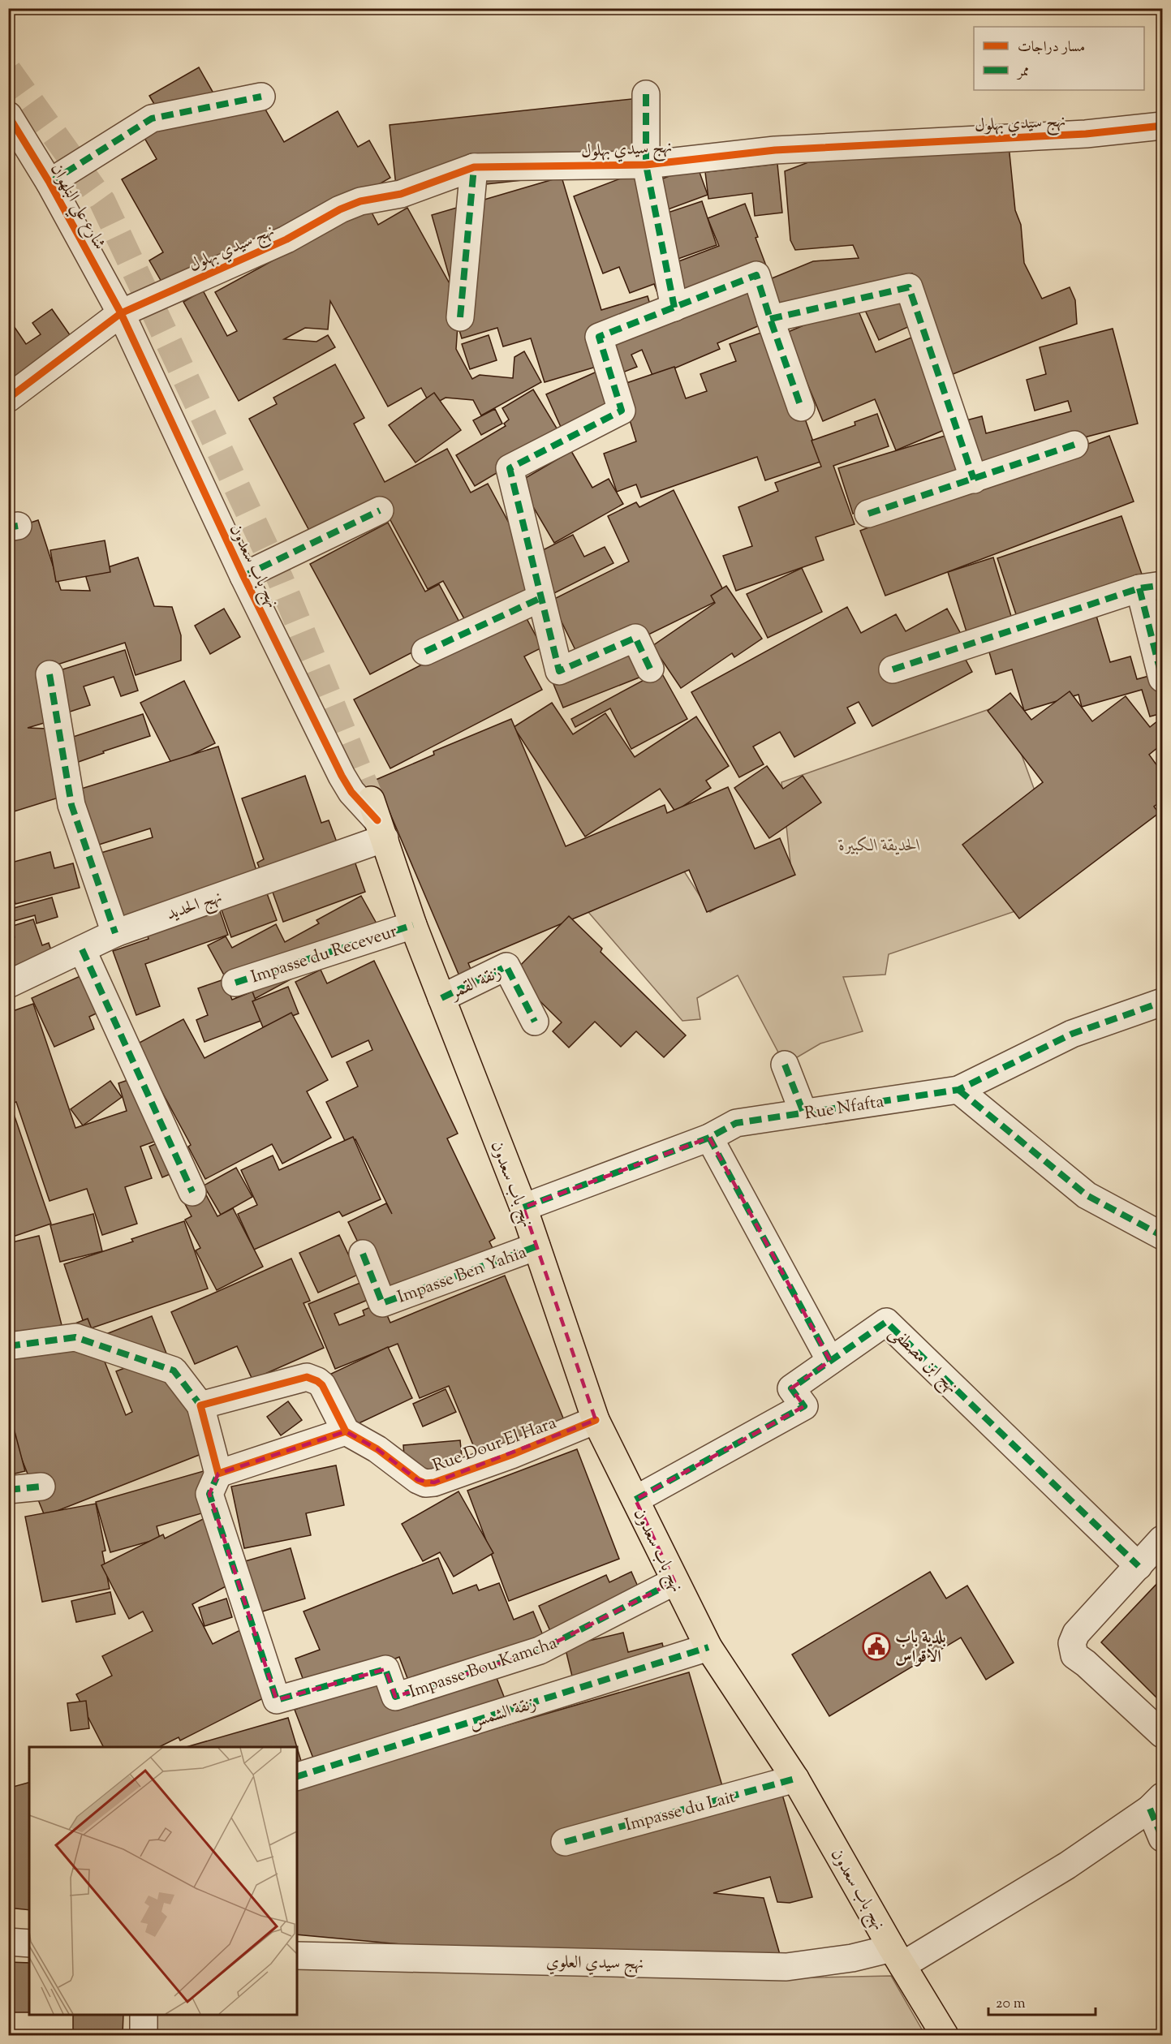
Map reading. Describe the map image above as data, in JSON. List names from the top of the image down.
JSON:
{
  "streets": {
    "main road": ["نهج باب سعدون"],
    "street": [
      "نهج سيدي بهلول",
      "شارع علي البلهوان",
      "نهج الحديد",
      "Impasse du Receveur",
      "زنقة القمر",
      "Rue Nfafta",
      "Impasse Ben Yahia",
      "نهج ابن مصطفى",
      "Rue Dour El Hara",
      "Impasse Bou Kamcha",
      "زنقة الشمس",
      "Impasse du Lait",
      "نهج سيدي العلوي"
    ]
  },
  "crossings": [
    ["نهج سيدي بهلول", "شارع علي البلهوان"],
    ["نهج سيدي بهلول", "نهج باب سعدون"],
    ["شارع علي البلهوان", "نهج باب سعدون"],
    ["نهج باب سعدون", "نهج الحديد"],
    ["نهج باب سعدون", "Impasse du Receveur"],
    ["نهج باب سعدون", "زنقة القمر"],
    ["نهج باب سعدون", "Rue Nfafta"],
    ["نهج باب سعدون", "Impasse Ben Yahia"],
    ["نهج باب سعدون", "نهج ابن مصطفى"],
    ["نهج باب سعدون", "Rue Dour El Hara"],
    ["نهج باب سعدون", "Impasse Bou Kamcha"],
    ["نهج باب سعدون", "زنقة الشمس"],
    ["نهج باب سعدون", "Impasse du Lait"],
    ["نهج باب سعدون", "نهج سيدي العلوي"]
  ],
  "parks": ["الحديقة الكبيرة"],
  "places": {
    "public building": ["بلدية باب الاقواس"]
  },
  "legend": ["مسار دراجات", "ممر"],
  "scale_bar": "20 m"
}
